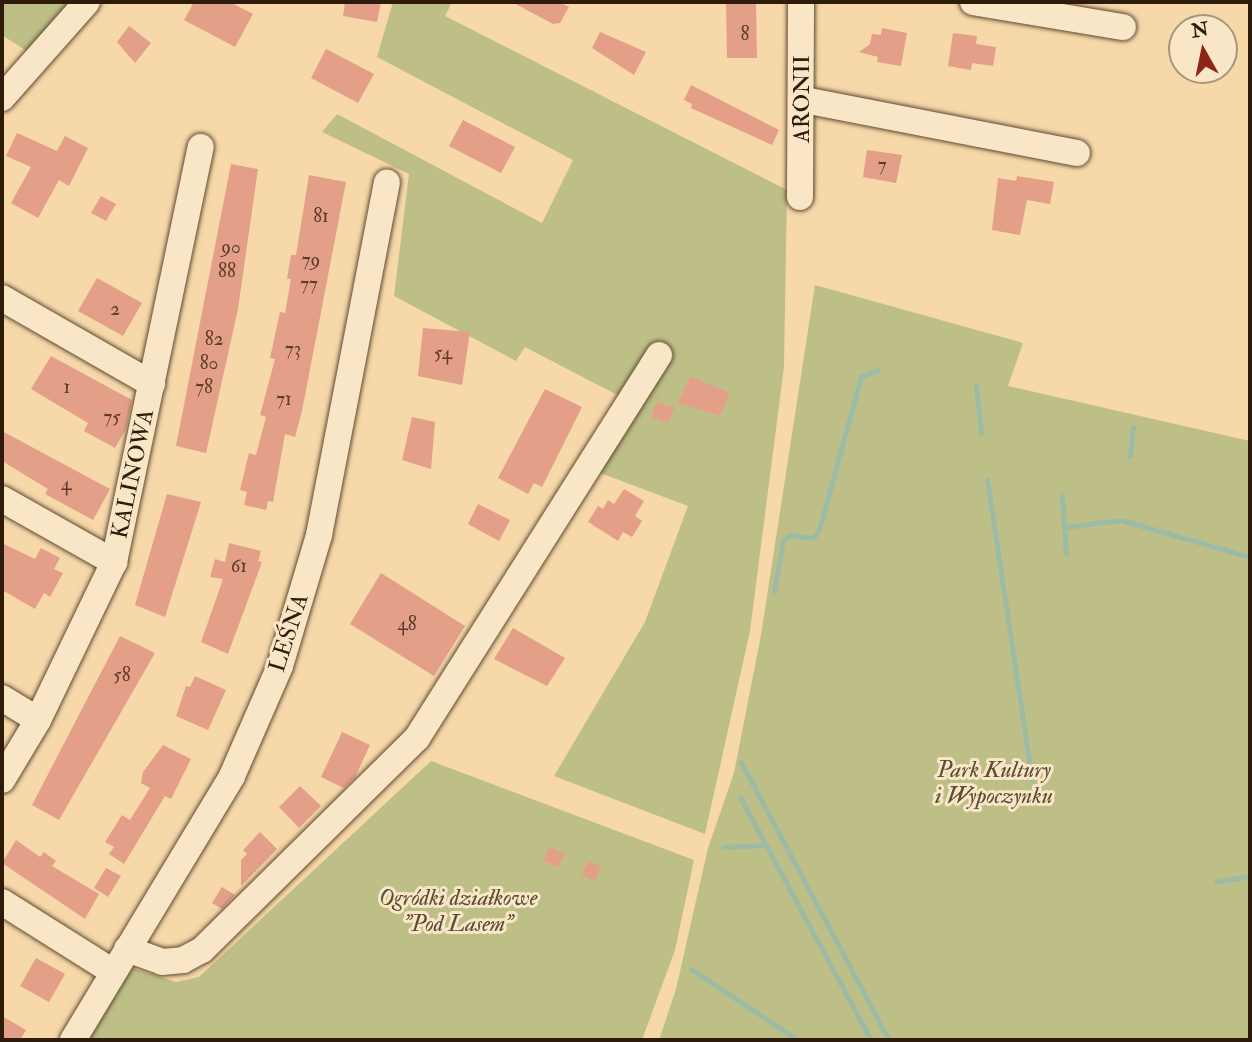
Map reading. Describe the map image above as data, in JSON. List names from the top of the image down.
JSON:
{
  "streets": {
    "street": ["ARONII", "KALINOWA", "LEŚNA"]
  },
  "parks": ["Park Kultury i Wypoczynku", "Ogródki działkowe \"Pod Lasem\""],
  "house_numbers": [
    "8",
    "7",
    "81",
    "90",
    "79",
    "88",
    "77",
    "2",
    "82",
    "73",
    "54",
    "80",
    "1",
    "78",
    "71",
    "75",
    "4",
    "61",
    "48",
    "58"
  ],
  "north": "top"
}
